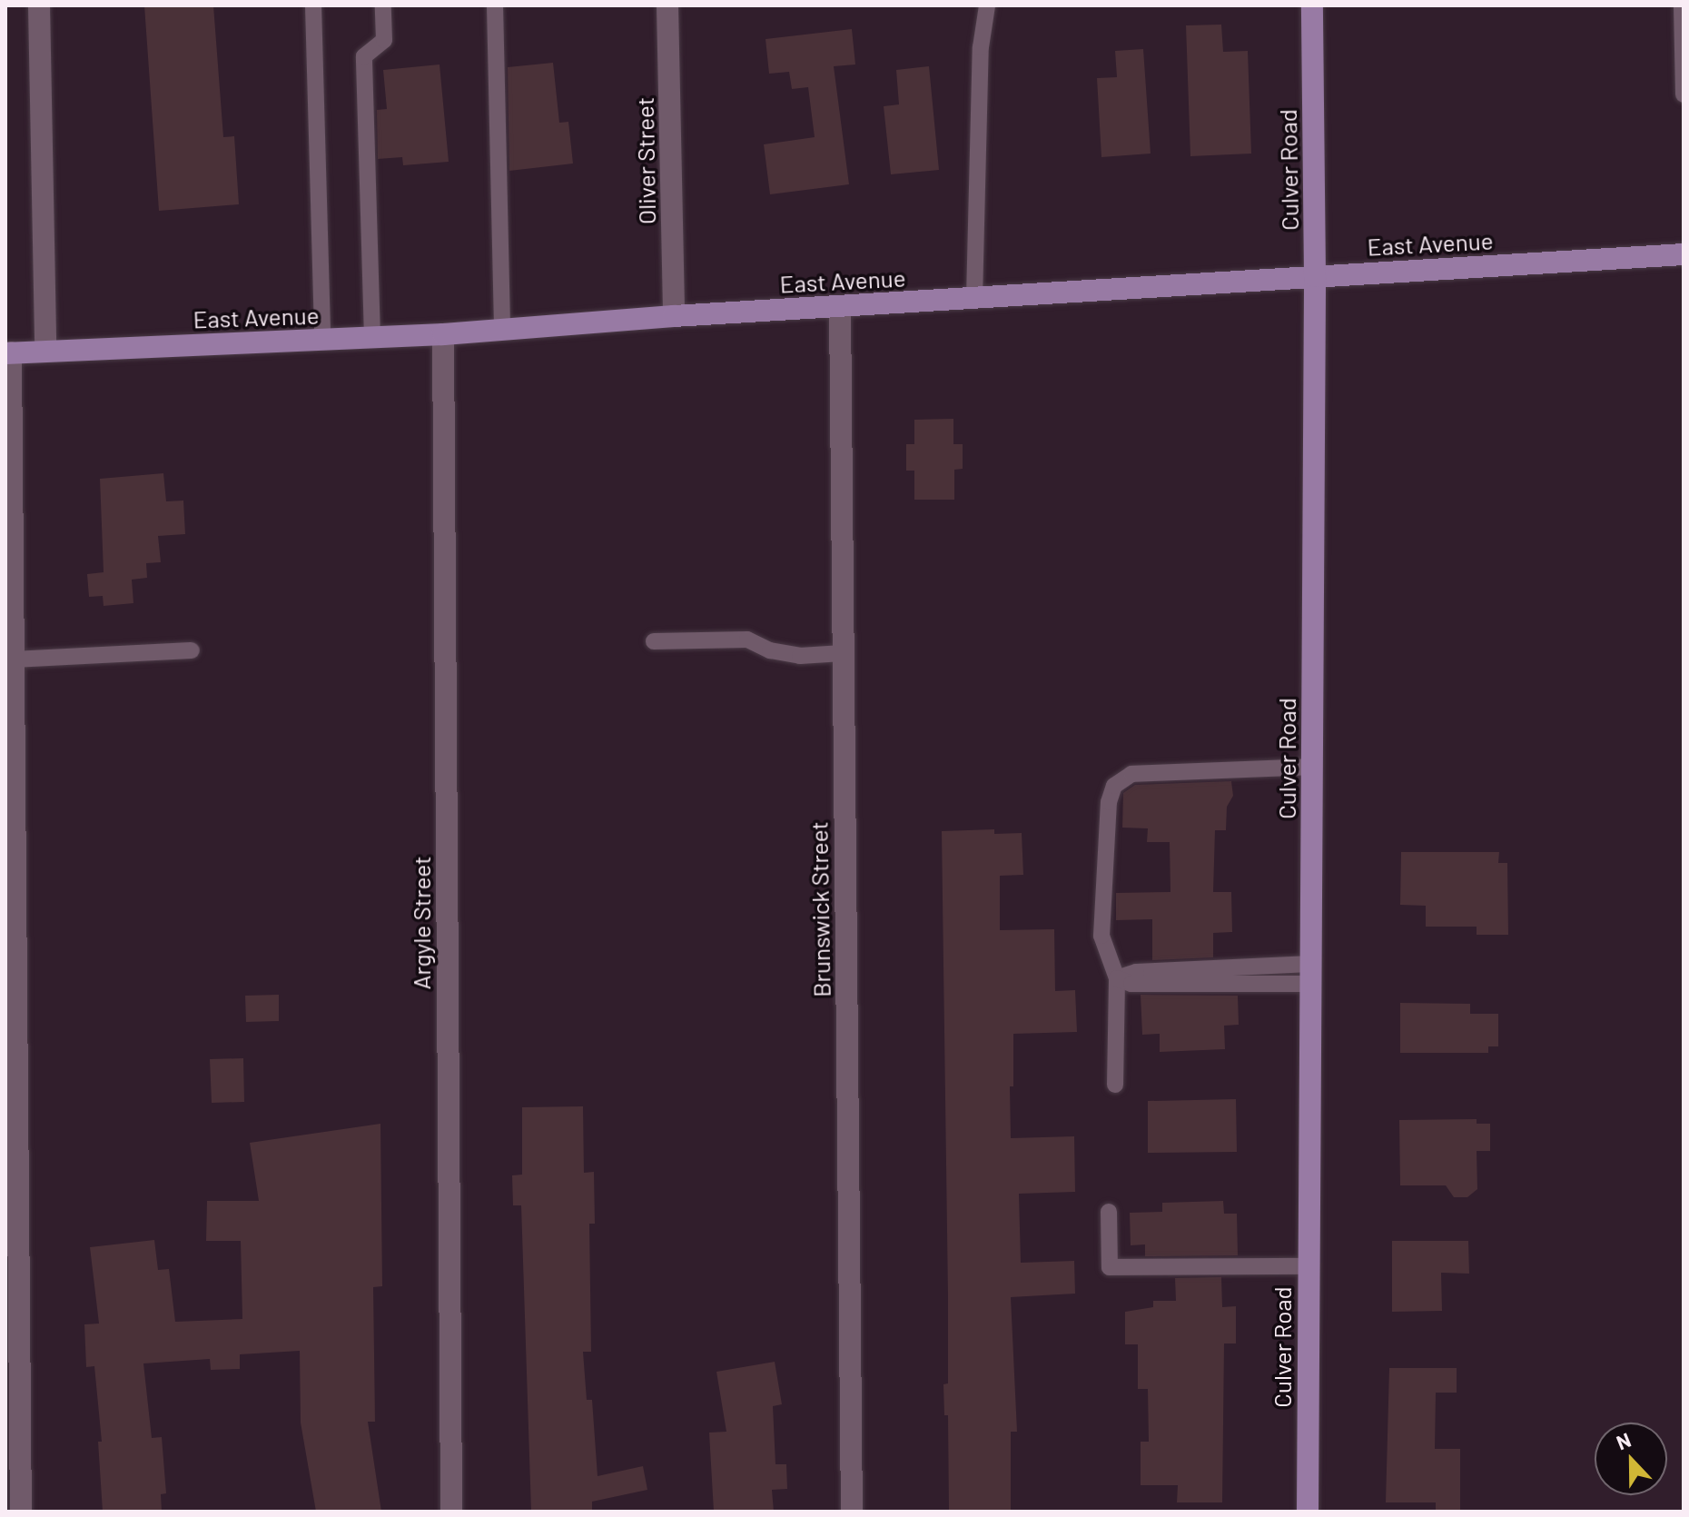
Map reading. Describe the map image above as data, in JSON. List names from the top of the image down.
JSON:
{
  "streets": {
    "main road": ["Culver Road", "East Avenue"],
    "street": ["Oliver Street", "Brunswick Street", "Argyle Street"]
  },
  "crossings": [
    ["Oliver Street", "East Avenue"],
    ["Culver Road", "East Avenue"],
    ["East Avenue", "Brunswick Street"],
    ["East Avenue", "Argyle Street"]
  ],
  "north": "top"
}
